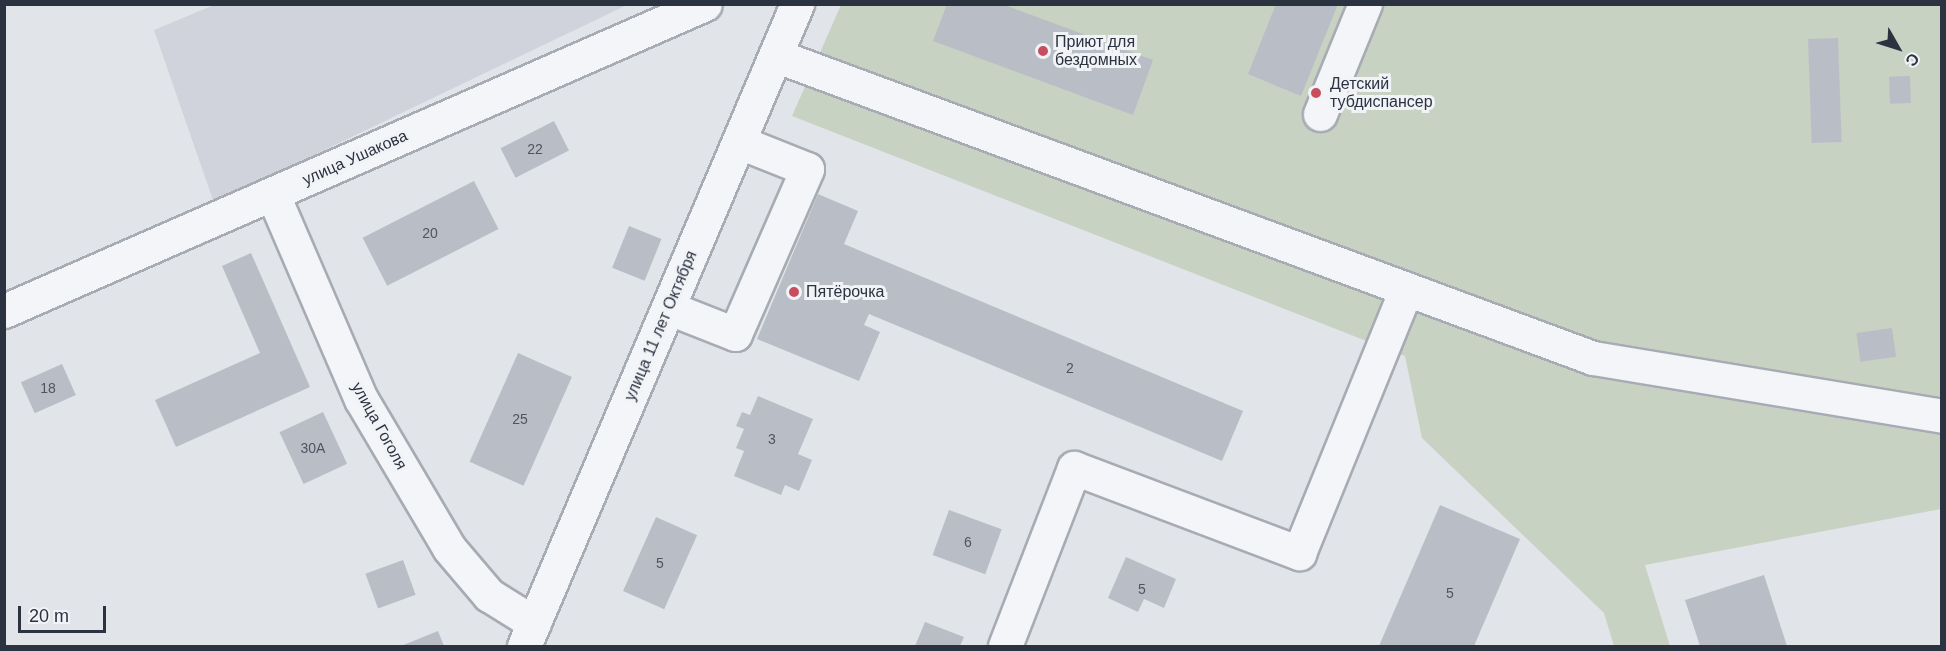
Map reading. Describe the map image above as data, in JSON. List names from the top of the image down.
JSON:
{
  "streets": {
    "street": ["улица Ушакова", "улица 11 лет Октября", "улица Гоголя"]
  },
  "crossings": [
    ["улица Ушакова", "улица Гоголя"],
    ["улица 11 лет Октября", "улица Гоголя"]
  ],
  "places": ["Приют для бездомных", "Детский тубдиспансер", "Пятёрочка"],
  "house_numbers": [
    "22",
    "20",
    "2",
    "18",
    "25",
    "3",
    "30А",
    "6",
    "5",
    "5",
    "5"
  ],
  "scale_bar": "20 m",
  "north": "bottom right"
}
